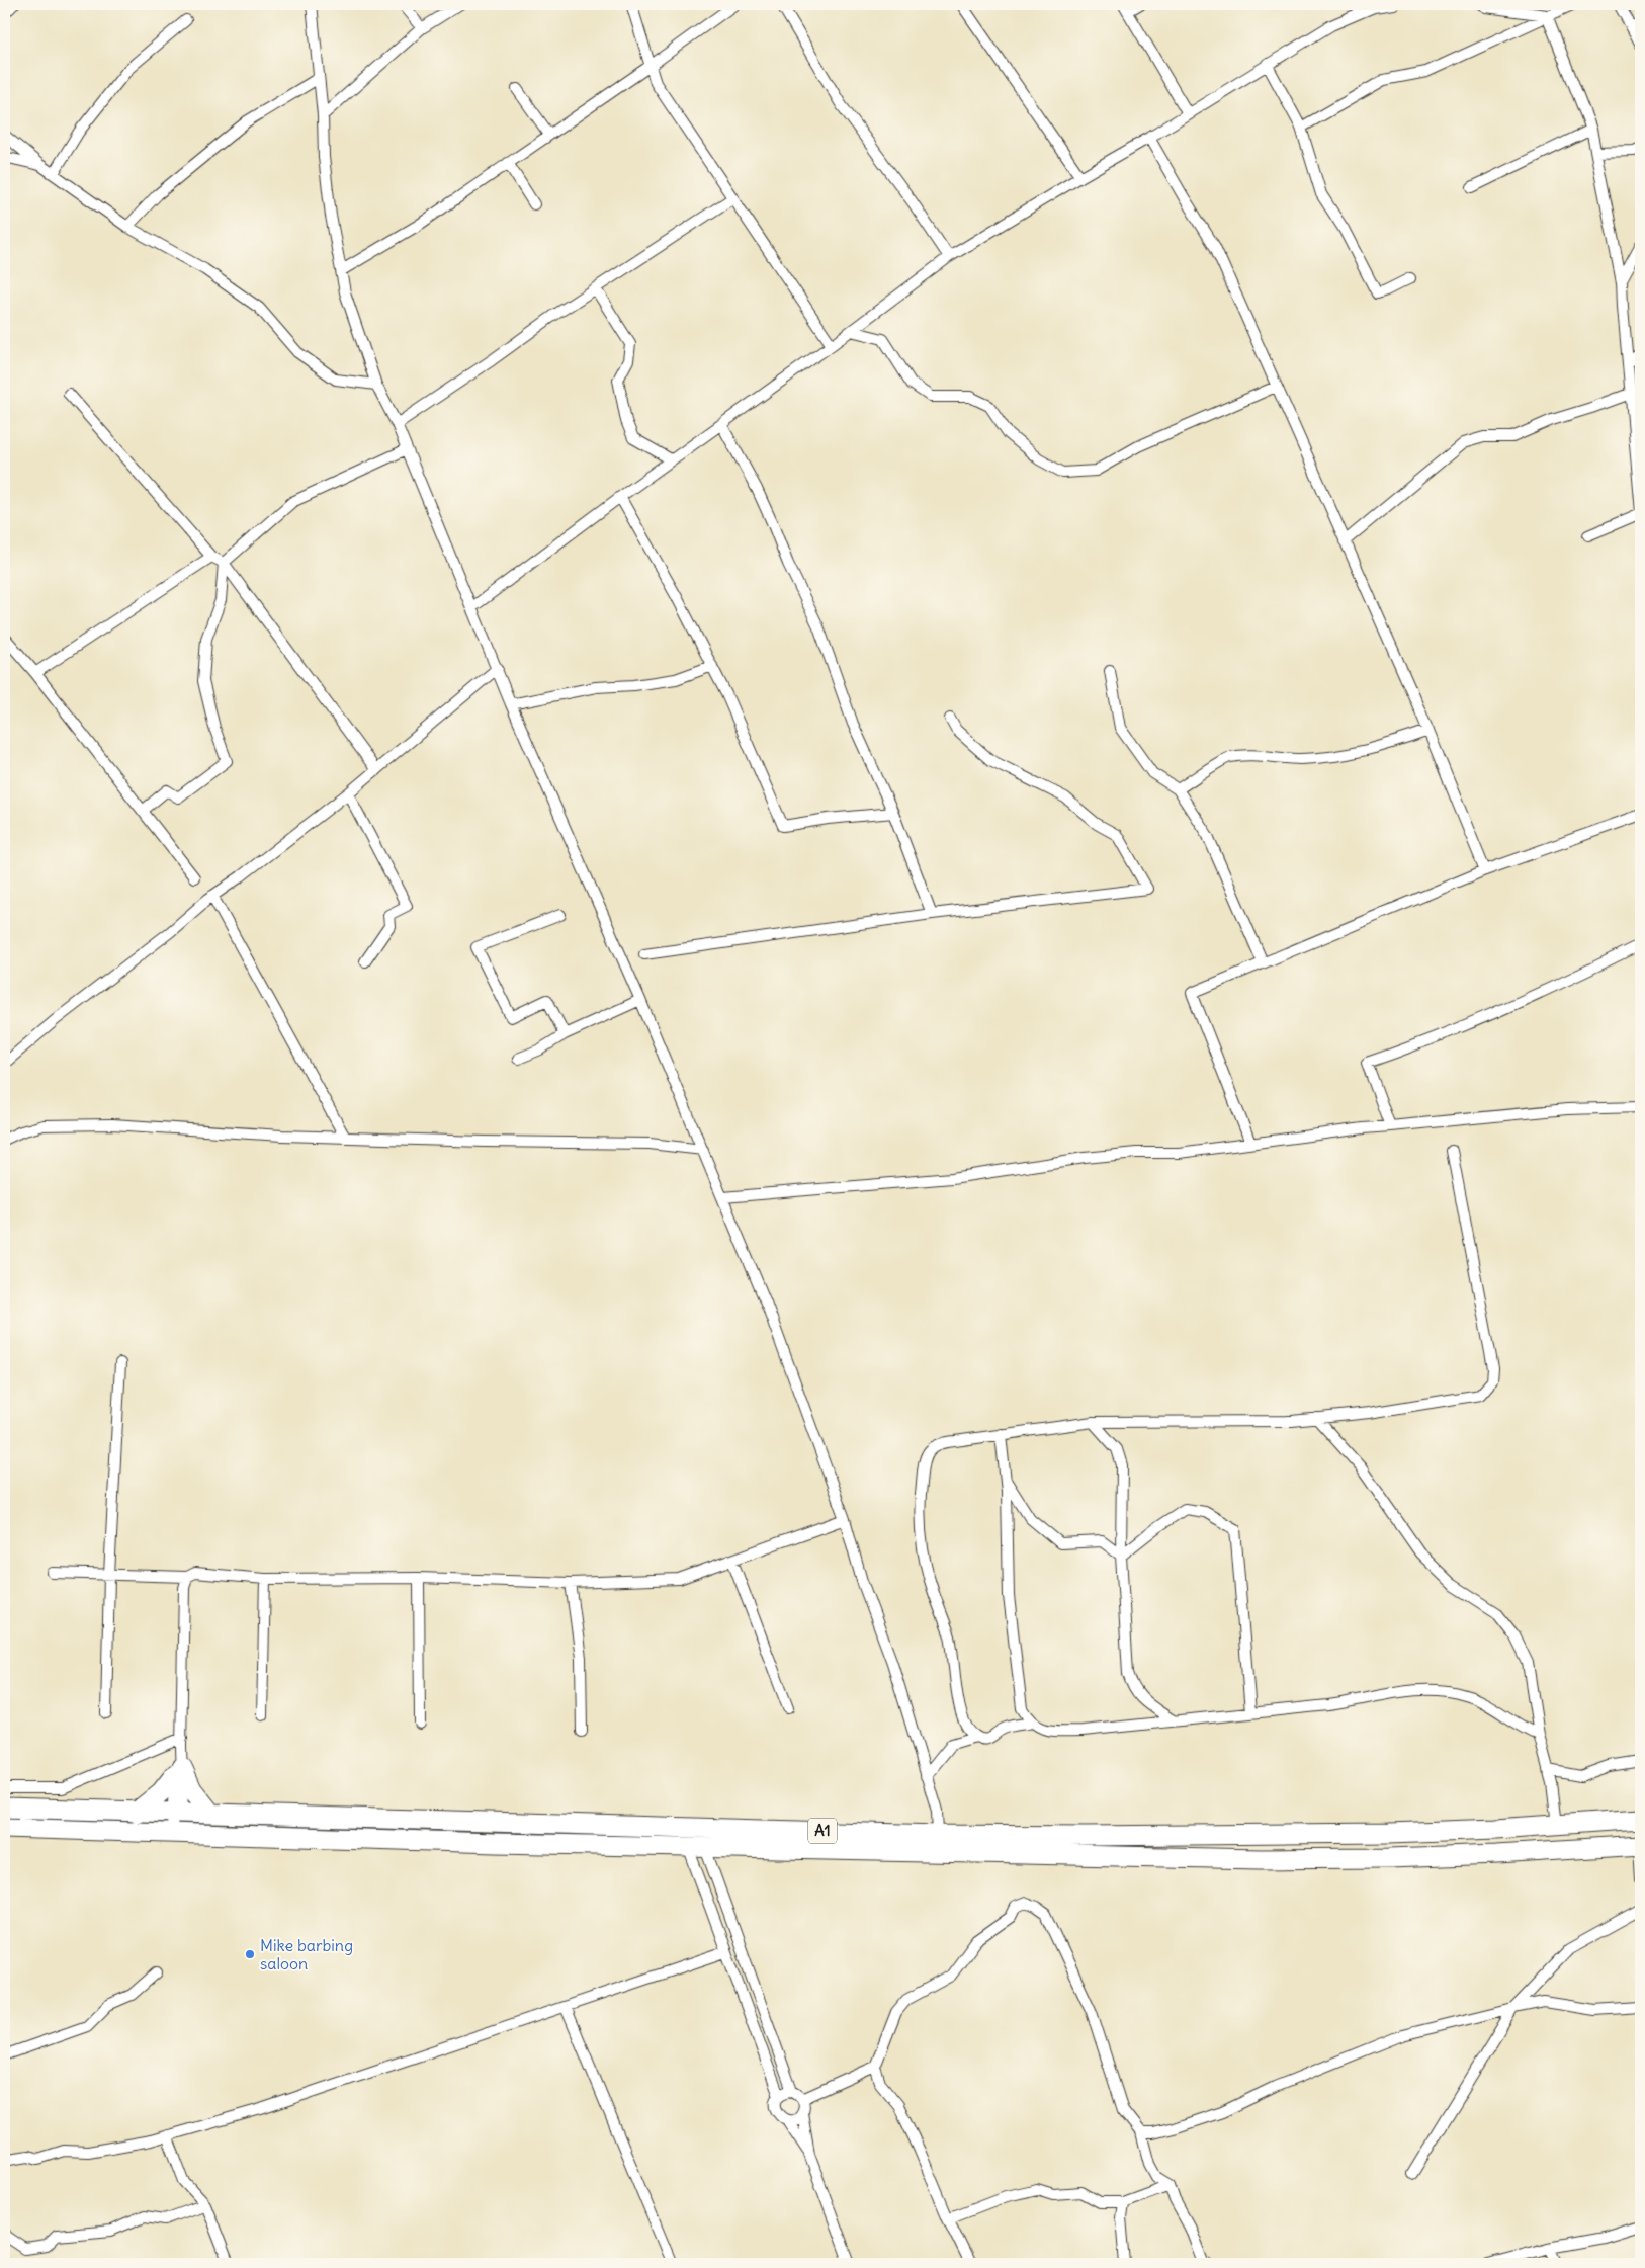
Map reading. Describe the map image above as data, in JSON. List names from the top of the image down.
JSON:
{
  "streets": {
    "highway": ["A1"]
  },
  "places": ["Mike barbing saloon"]
}
